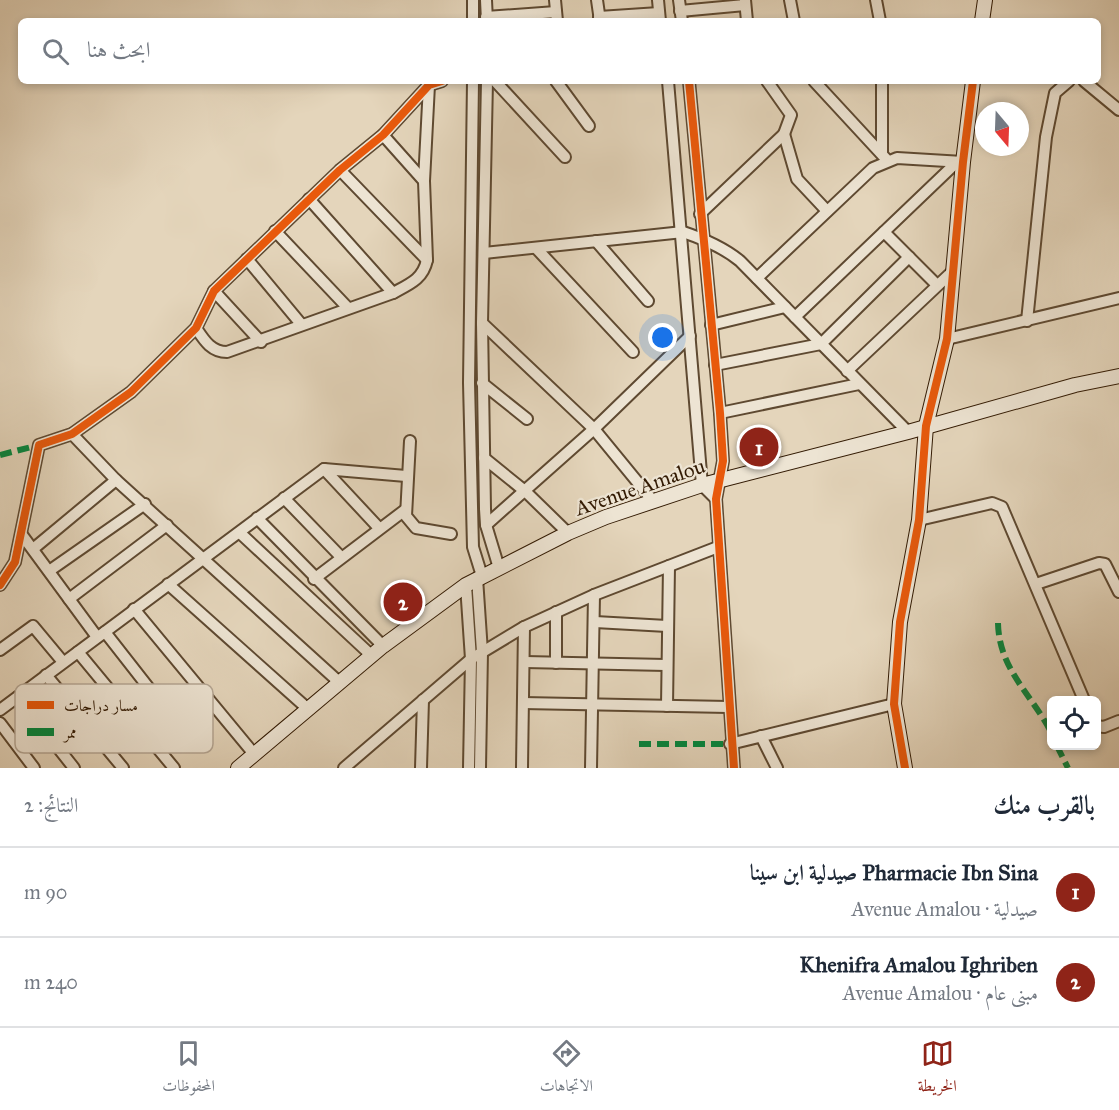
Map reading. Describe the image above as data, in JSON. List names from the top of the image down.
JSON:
{
  "streets": {
    "main road": ["Avenue Amalou"]
  },
  "legend": ["مسار دراجات", "ممر"],
  "north": "bottom",
  "page": {
    "search": "ابحث هنا",
    "pins": ["1", "2"],
    "heading": ["بالقرب منك", "النتائج: 2"],
    "list": [
      {
        "mark": "1",
        "name": "Pharmacie Ibn Sina صيدلية ابن سينا",
        "note": "صيدلية · Avenue Amalou",
        "value": "90 m"
      },
      {
        "mark": "2",
        "name": "Khenifra Amalou Ighriben",
        "note": "مبنى عام · Avenue Amalou",
        "value": "240 m"
      }
    ],
    "nav": ["الخريطة", "الاتجاهات", "المحفوظات"]
  }
}
